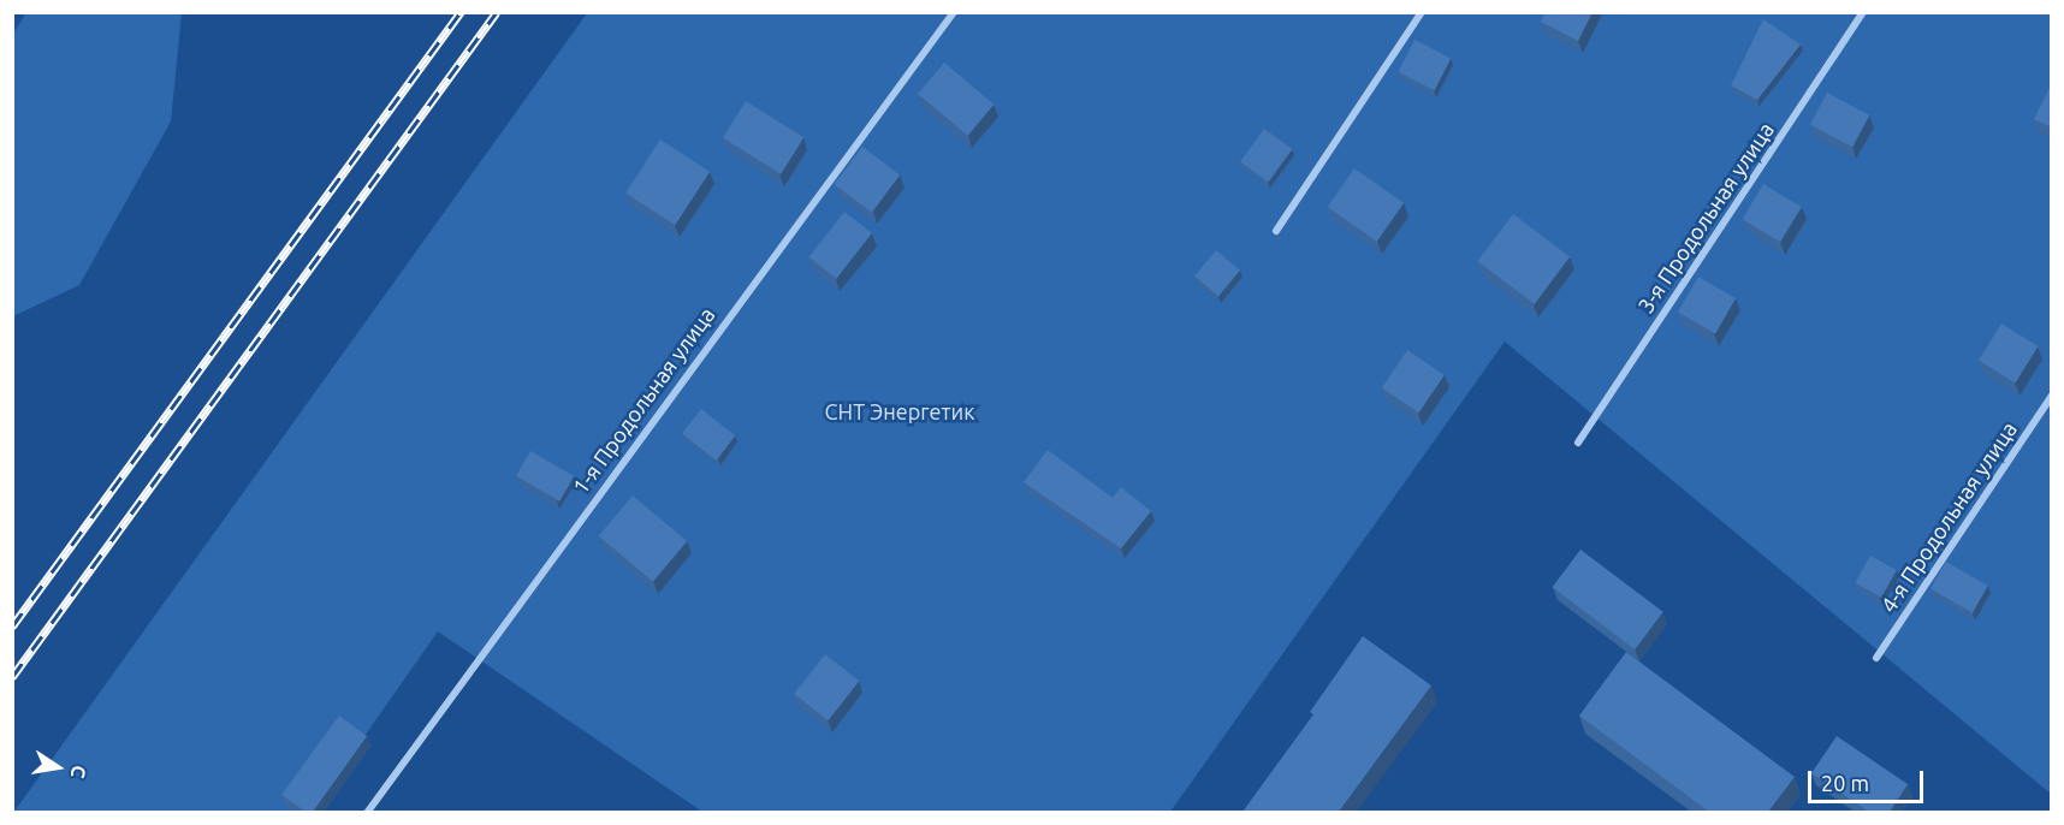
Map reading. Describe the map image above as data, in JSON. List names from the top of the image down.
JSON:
{
  "streets": {
    "street": ["3-я Продольная улица", "1-я Продольная улица", "4-я Продольная улица"]
  },
  "parks": ["СНТ Энергетик"],
  "scale_bar": "20 m",
  "north": "right"
}
